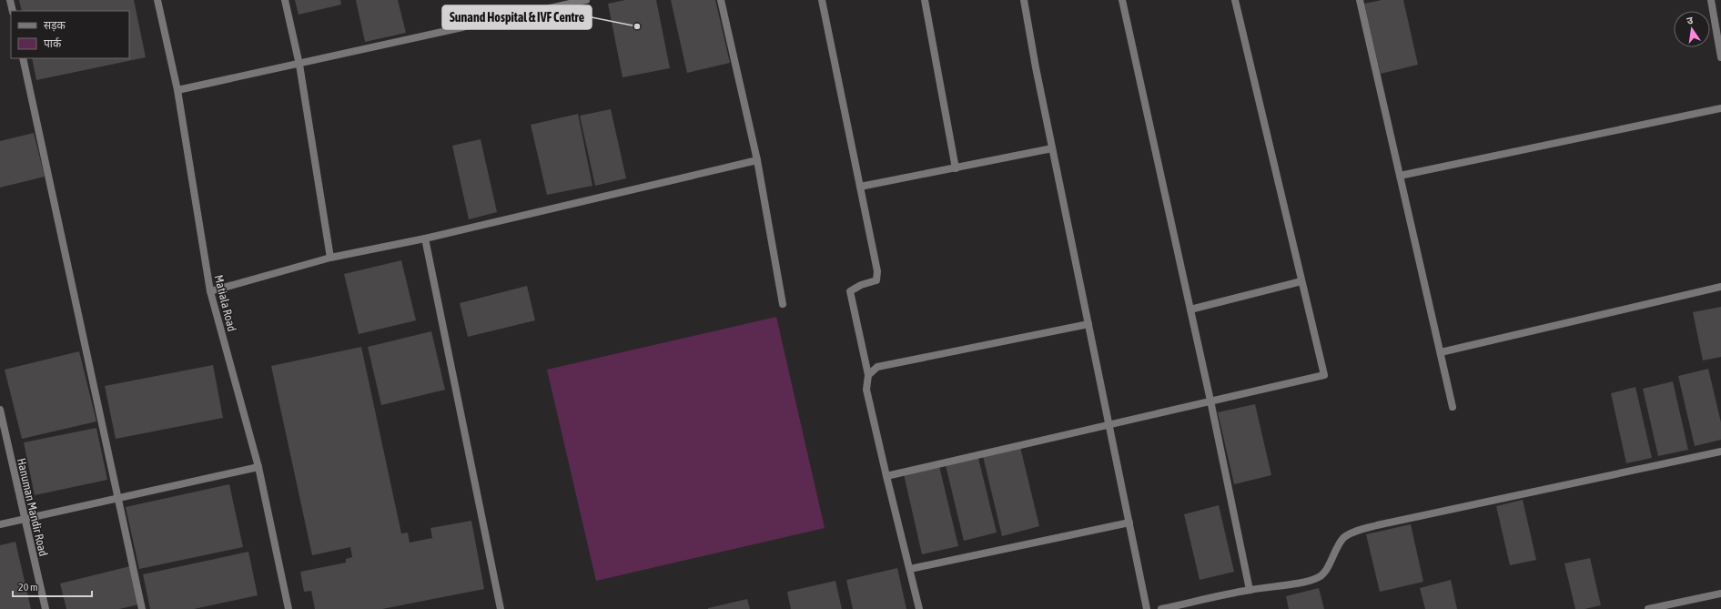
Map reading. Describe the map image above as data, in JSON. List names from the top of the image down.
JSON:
{
  "streets": {
    "street": ["Matiala Road", "Hanuman Mandir Road"]
  },
  "places": ["Sunand Hospital & IVF Centre"],
  "legend": ["सड़क", "पार्क"],
  "scale_bar": "20 m",
  "north": "top"
}
